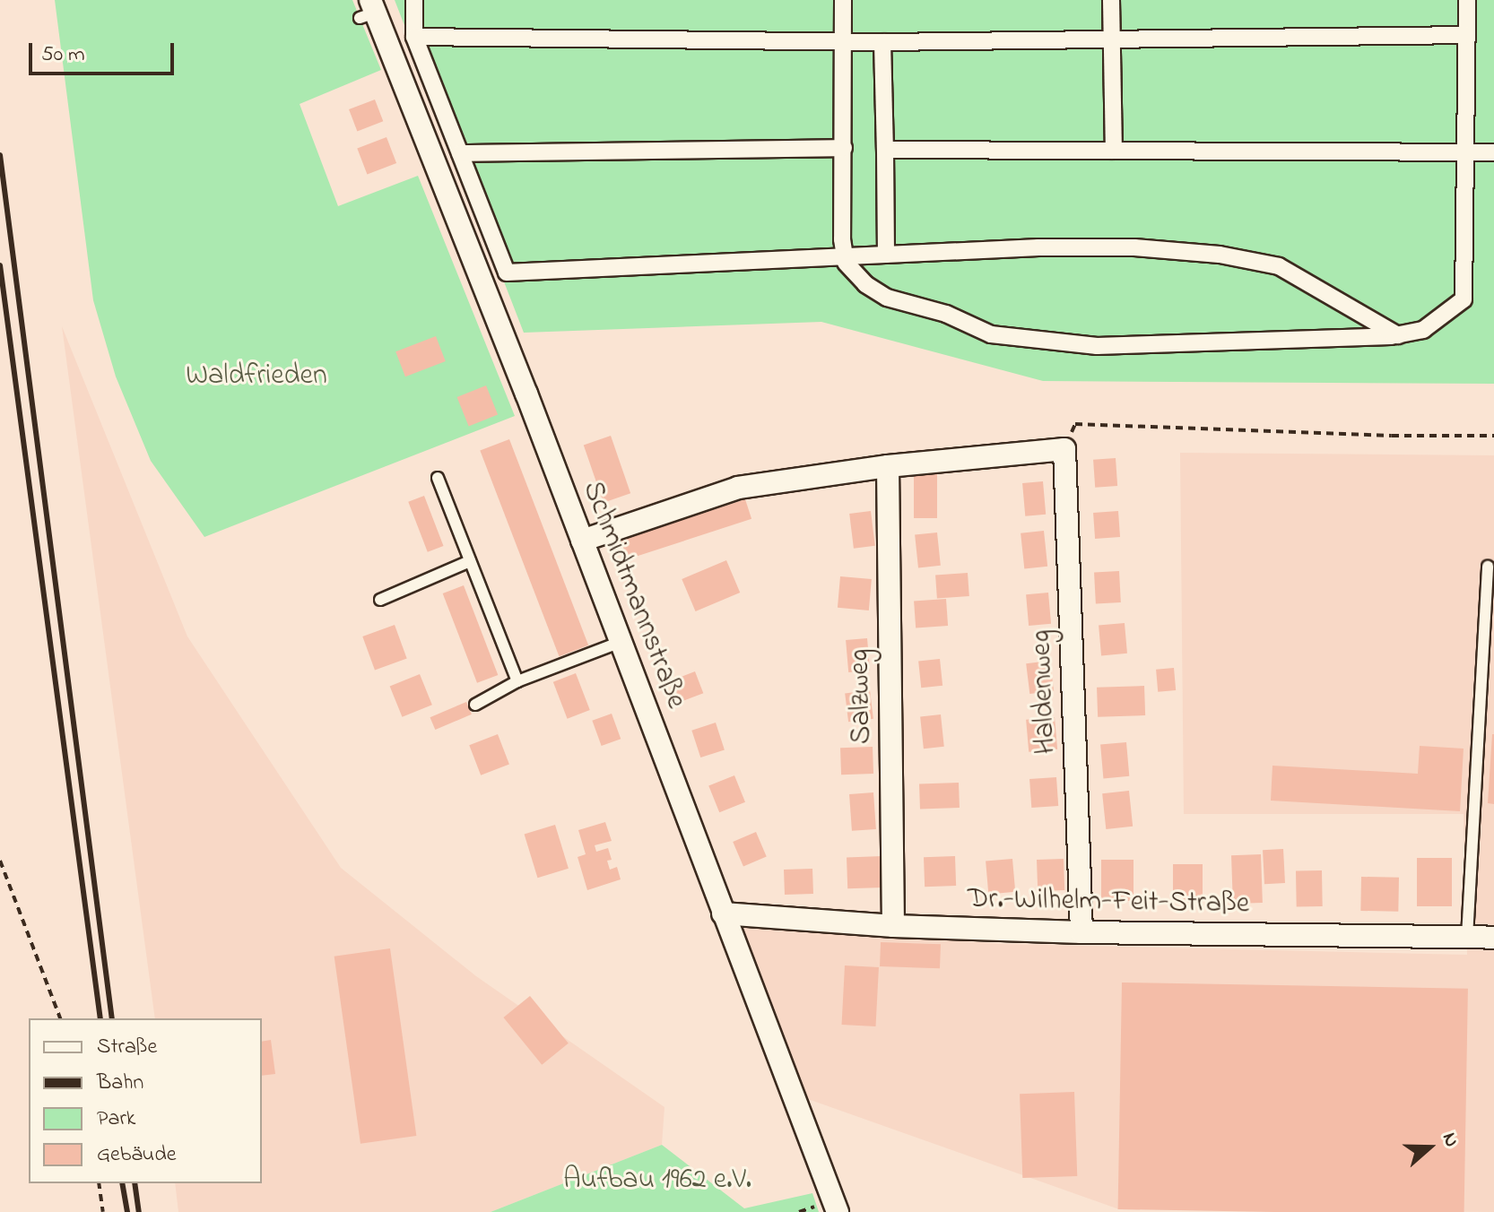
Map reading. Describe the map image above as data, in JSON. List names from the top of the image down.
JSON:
{
  "streets": {
    "street": [
      "Schmidtmannstraße",
      "Haldenweg",
      "Salzweg",
      "Dr.-Wilhelm-Feit-Straße"
    ]
  },
  "crossings": [
    ["Schmidtmannstraße", "Dr.-Wilhelm-Feit-Straße"],
    ["Haldenweg", "Dr.-Wilhelm-Feit-Straße"],
    ["Salzweg", "Dr.-Wilhelm-Feit-Straße"]
  ],
  "parks": ["Waldfrieden", "Aufbau 1962 e.V."],
  "legend": [
    "Straße",
    "Bahn",
    "Park",
    "Gebäude"
  ],
  "scale_bar": "50 m",
  "north": "right"
}
